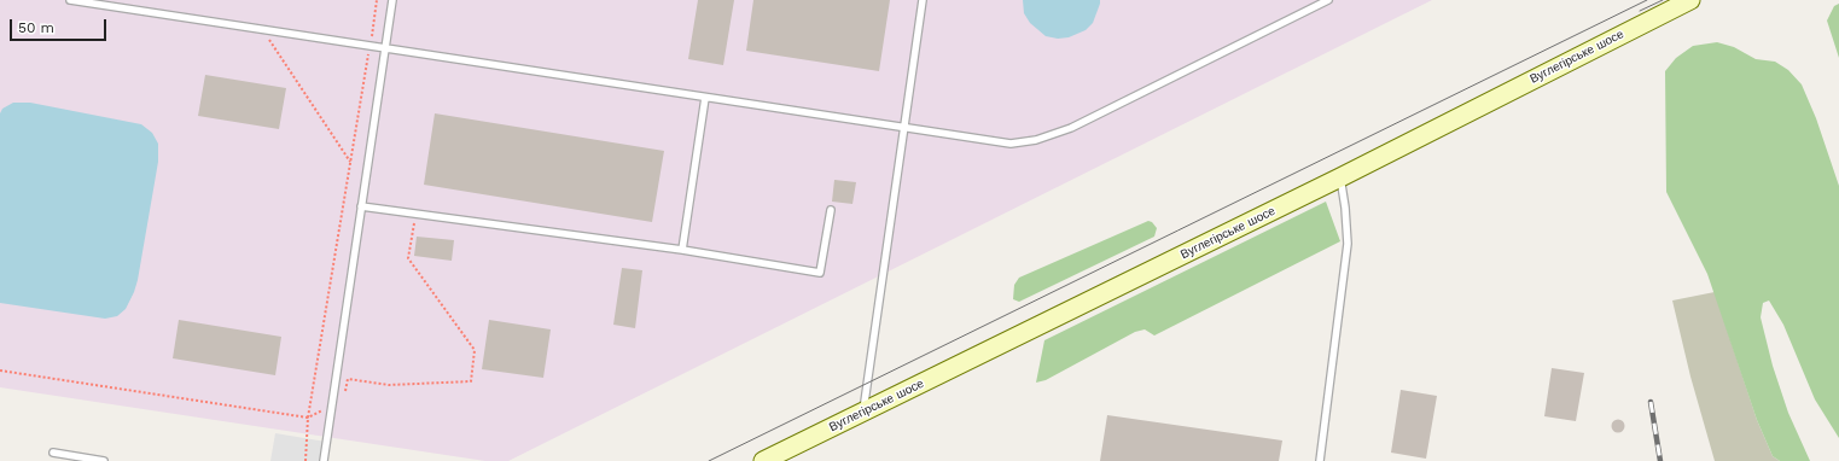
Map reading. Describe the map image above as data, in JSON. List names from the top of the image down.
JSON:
{
  "streets": {
    "street": ["Вуглегірське шосе"]
  },
  "scale_bar": "50 m"
}
